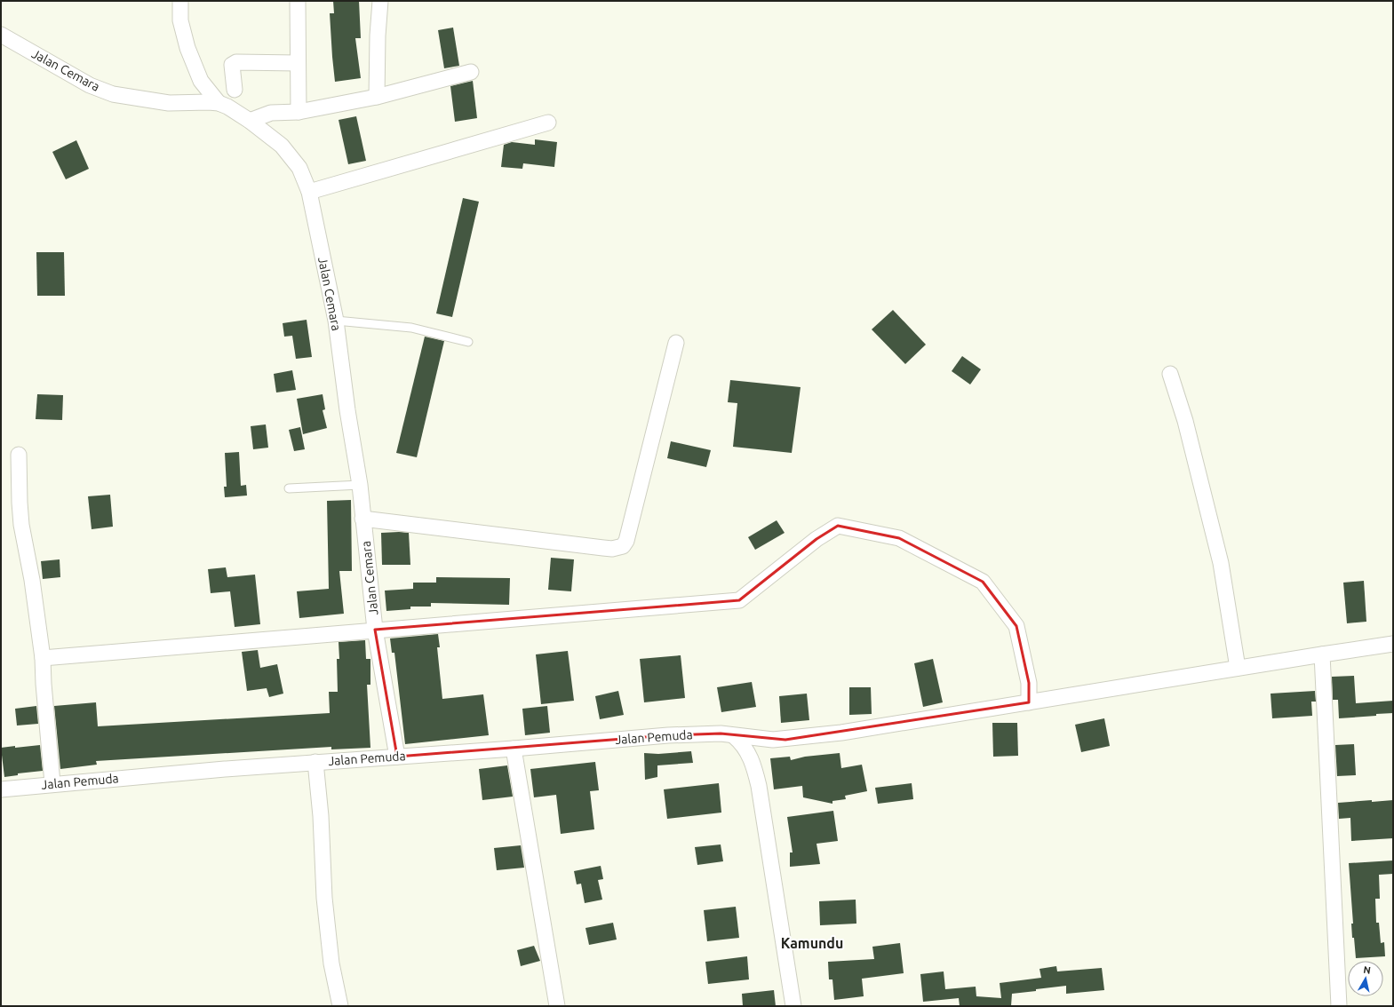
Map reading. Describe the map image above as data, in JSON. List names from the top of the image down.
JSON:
{
  "streets": {
    "street": ["Jalan Cemara", "Jalan Pemuda"]
  },
  "crossings": [
    ["Jalan Cemara", "Jalan Pemuda"]
  ],
  "districts": ["Kamundu"],
  "north": "top"
}
